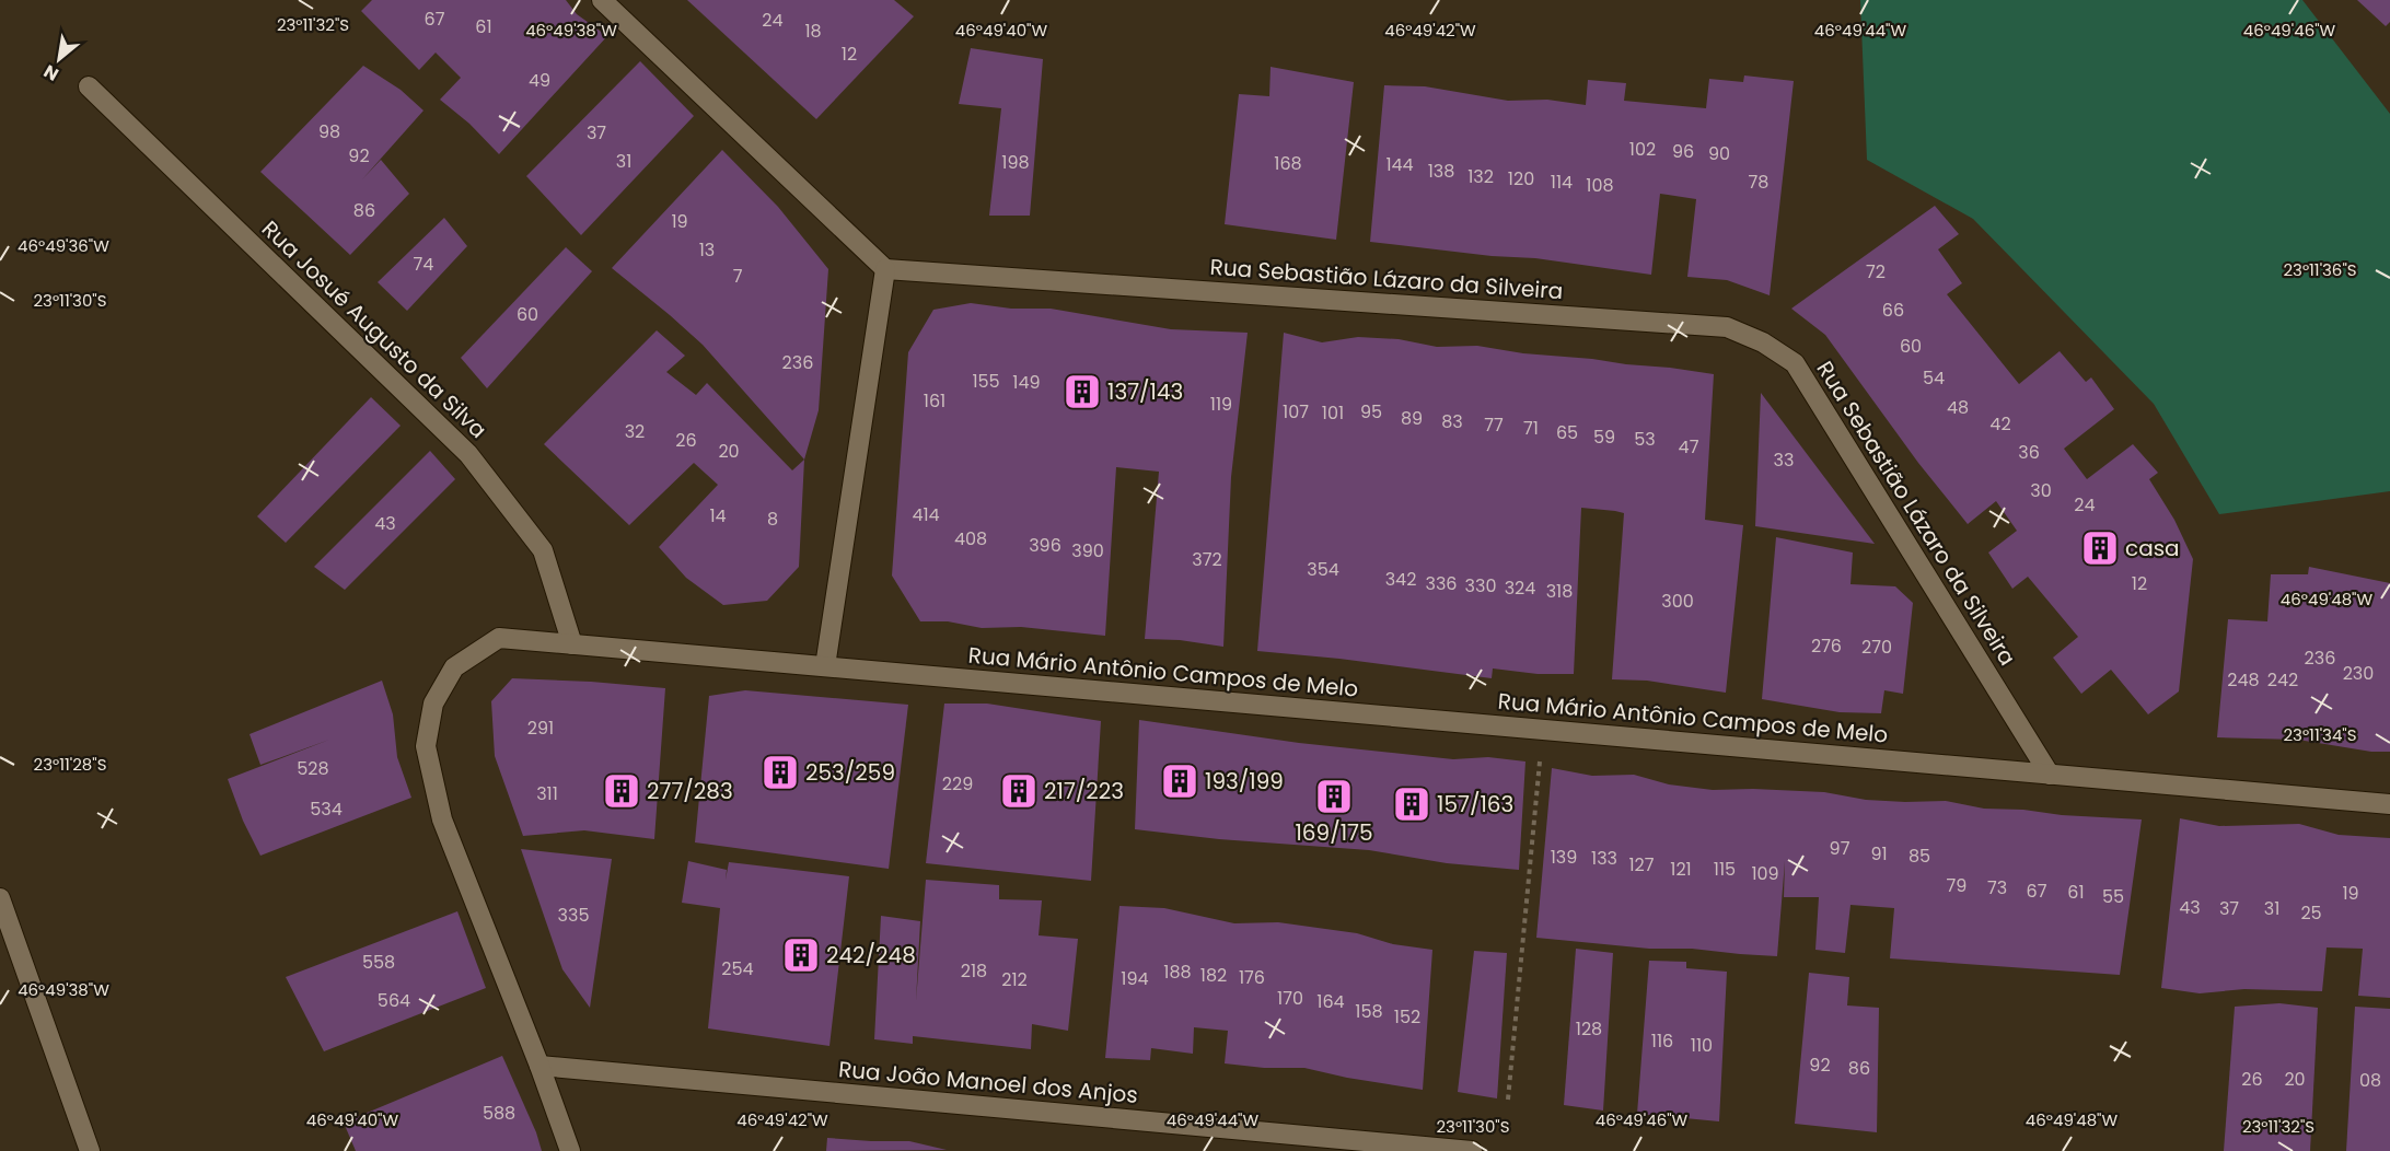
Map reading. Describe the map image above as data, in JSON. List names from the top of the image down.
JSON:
{
  "streets": {
    "street": [
      "Rua Sebastião Lázaro da Silveira",
      "Rua Josué Augusto da Silva",
      "Rua Mário Antônio Campos de Melo",
      "Rua João Manoel dos Anjos"
    ]
  },
  "crossings": [
    ["Rua Sebastião Lázaro da Silveira", "Rua Mário Antônio Campos de Melo"],
    ["Rua Josué Augusto da Silva", "Rua Mário Antônio Campos de Melo"],
    ["Rua Mário Antônio Campos de Melo", "Rua João Manoel dos Anjos"]
  ],
  "places": {
    "building": [
      "137/143",
      "casa",
      "253/259",
      "193/199",
      "277/283",
      "217/223",
      "169/175",
      "157/163",
      "242/248"
    ]
  },
  "house_numbers": [
    "67",
    "24",
    "61",
    "18",
    "12",
    "49",
    "98",
    "37",
    "102",
    "96",
    "90",
    "92",
    "31",
    "198",
    "168",
    "144",
    "138",
    "132",
    "120",
    "114",
    "78",
    "108",
    "86",
    "19",
    "13",
    "74",
    "72",
    "7",
    "66",
    "60",
    "60",
    "236",
    "54",
    "155",
    "149",
    "161",
    "119",
    "48",
    "107",
    "95",
    "101",
    "89",
    "83",
    "42",
    "77",
    "71",
    "32",
    "65",
    "59",
    "53",
    "26",
    "47",
    "20",
    "36",
    "33",
    "30",
    "24",
    "414",
    "14",
    "8",
    "43",
    "408",
    "396",
    "390",
    "372",
    "354",
    "342",
    "336",
    "12",
    "330",
    "324",
    "318",
    "300",
    "276",
    "270",
    "236",
    "230",
    "248",
    "242",
    "291",
    "528",
    "229",
    "311",
    "534",
    "97",
    "91",
    "85",
    "139",
    "133",
    "127",
    "121",
    "115",
    "109",
    "79",
    "73",
    "67",
    "61",
    "19",
    "55",
    "43",
    "37",
    "31",
    "25",
    "335",
    "558",
    "254",
    "218",
    "188",
    "182",
    "176",
    "194",
    "212",
    "170",
    "564",
    "164",
    "158",
    "152",
    "128",
    "116",
    "110",
    "92",
    "86",
    "26",
    "20",
    "08",
    "588"
  ],
  "north": "bottom left",
  "coordinates": [
    "23°11'32\"S",
    "46°49'38\"W",
    "46°49'44\"W",
    "46°49'40\"W",
    "46°49'42\"W",
    "46°49'46\"W",
    "46°49'36\"W",
    "23°11'36\"S",
    "23°11'30\"S",
    "46°49'48\"W",
    "23°11'34\"S",
    "23°11'28\"S"
  ]
}
